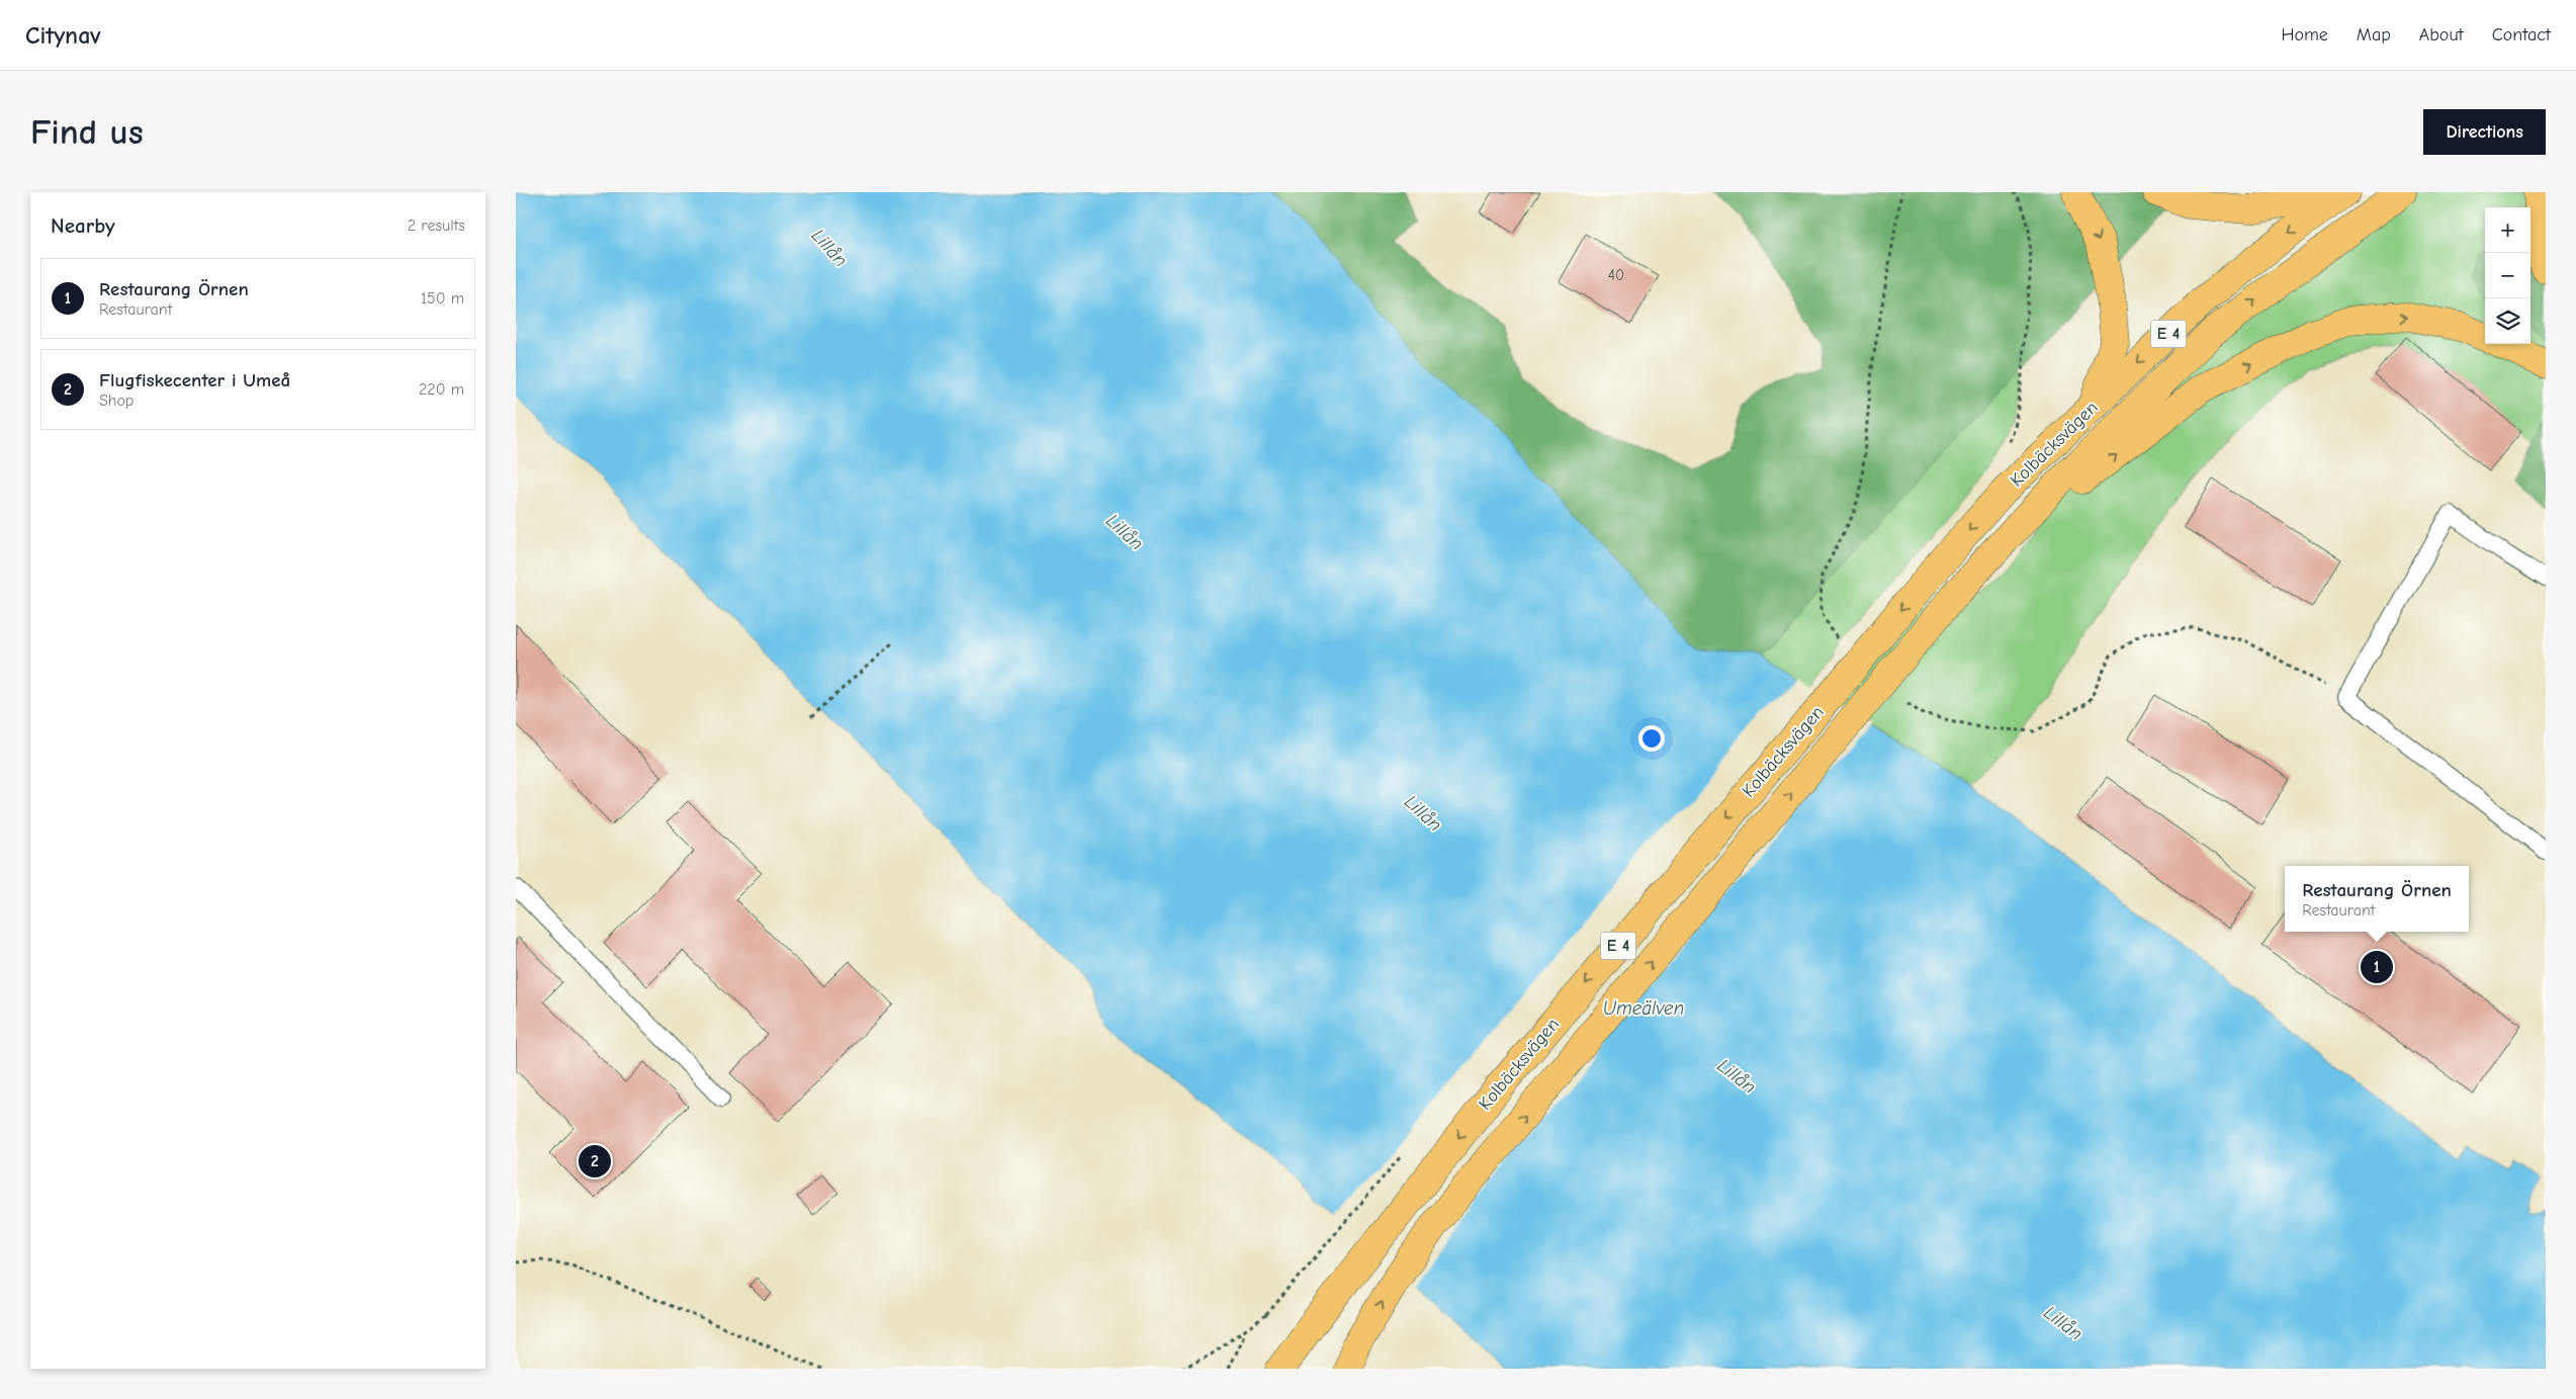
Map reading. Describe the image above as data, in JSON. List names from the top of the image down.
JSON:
{
  "streets": {
    "highway": ["E 4", "Kolbäcksvägen"]
  },
  "water": ["Lillån", "Umeälven"],
  "house_numbers": ["40"],
  "page": {
    "header": "Citynav",
    "nav": [
      "Home",
      "Map",
      "About",
      "Contact"
    ],
    "buttons": "Directions",
    "title": "Find us",
    "heading": ["Nearby", "2 results"],
    "map_buttons": ["+", "−"],
    "list": [
      {
        "mark": "1",
        "name": "Restaurang Örnen",
        "note": "Restaurant",
        "value": "150 m"
      },
      {
        "mark": "2",
        "name": "Flugfiskecenter i Umeå",
        "note": "Shop",
        "value": "220 m"
      }
    ],
    "popup": ["Restaurang Örnen", "Restaurant"],
    "pins": ["1", "2"]
  }
}
